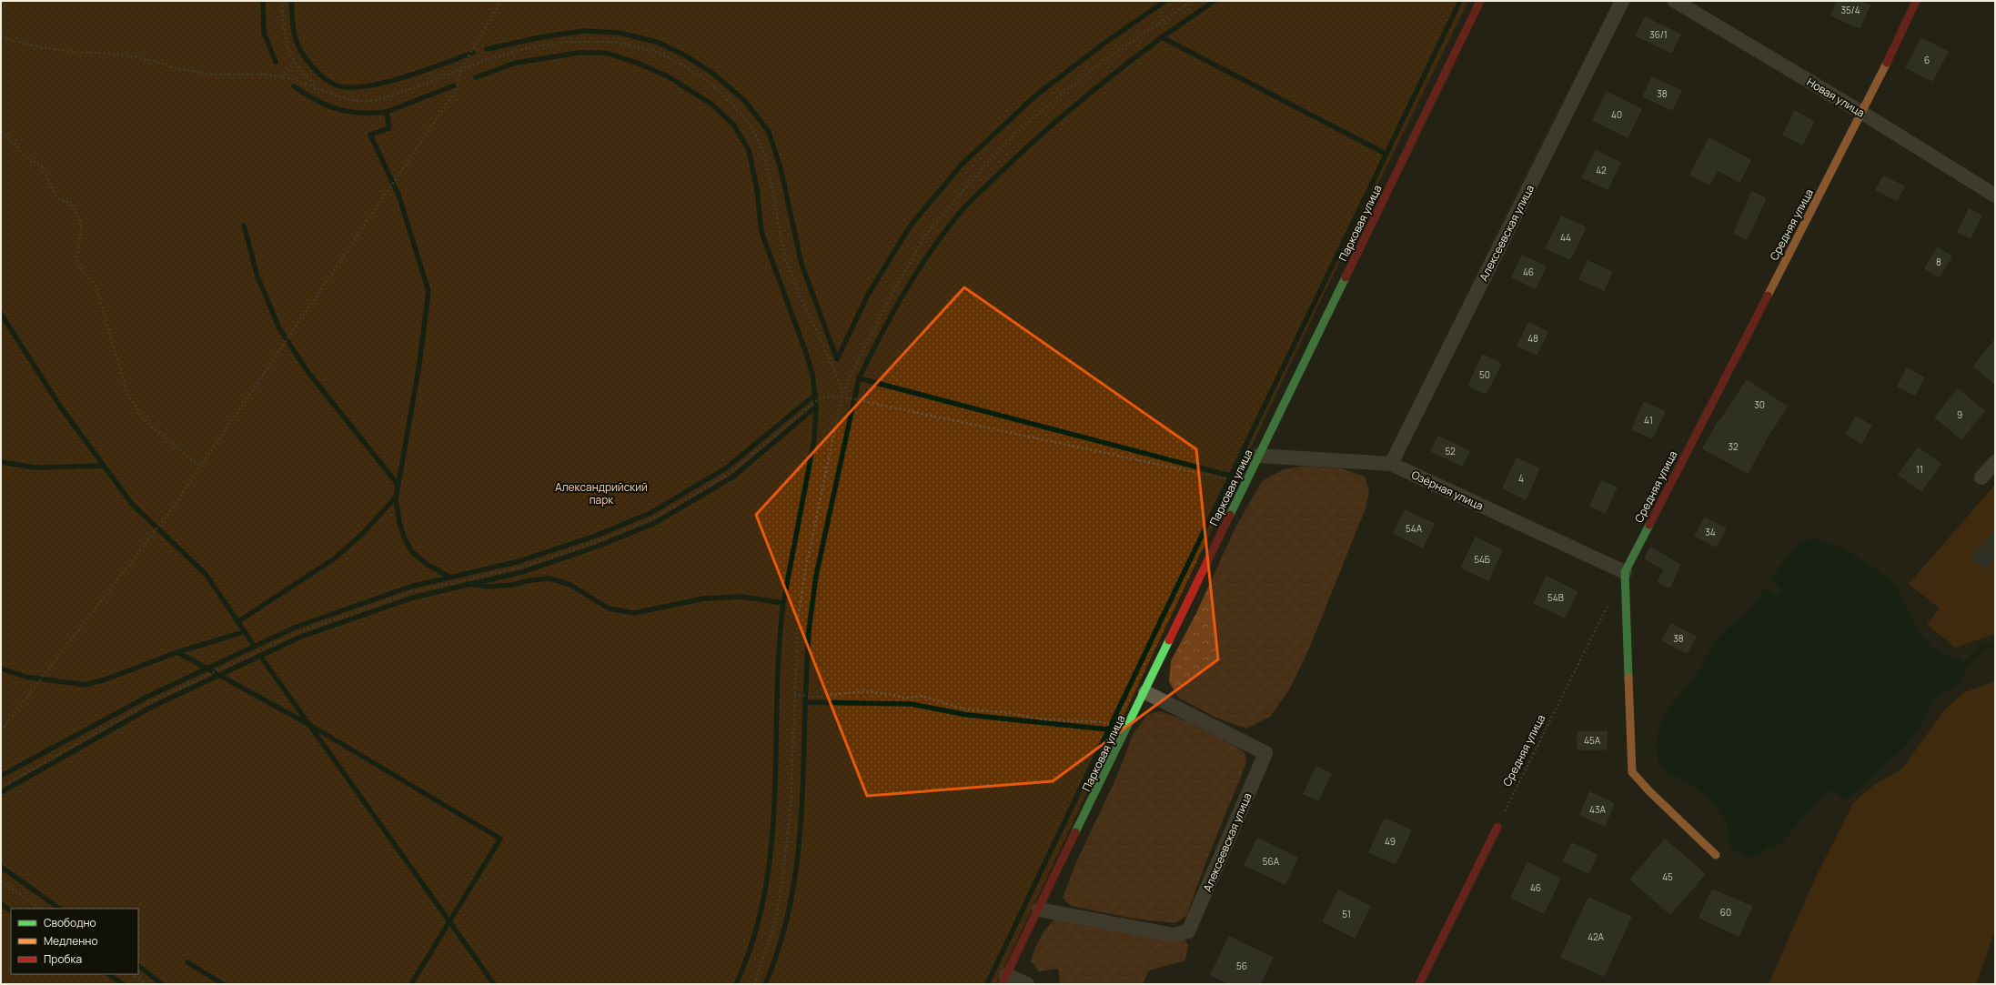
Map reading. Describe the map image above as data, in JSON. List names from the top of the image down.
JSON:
{
  "streets": {
    "street": [
      "Новая улица",
      "Парковая улица",
      "Средняя улица",
      "Алексеевская улица",
      "Озёрная улица"
    ]
  },
  "crossings": [
    ["Новая улица", "Средняя улица"],
    ["Парковая улица", "Алексеевская улица"],
    ["Парковая улица", "Озёрная улица"],
    ["Средняя улица", "Озёрная улица"],
    ["Алексеевская улица", "Озёрная улица"]
  ],
  "parks": ["Александрийский парк"],
  "house_numbers": [
    "35/4",
    "36/1",
    "6",
    "38",
    "40",
    "42",
    "44",
    "8",
    "46",
    "48",
    "50",
    "30",
    "9",
    "41",
    "32",
    "52",
    "11",
    "4",
    "54А",
    "34",
    "54Б",
    "54В",
    "38",
    "45А",
    "43А",
    "49",
    "56А",
    "45",
    "46",
    "60",
    "51",
    "42А",
    "56"
  ],
  "legend": ["Свободно", "Медленно", "Пробка"]
}
